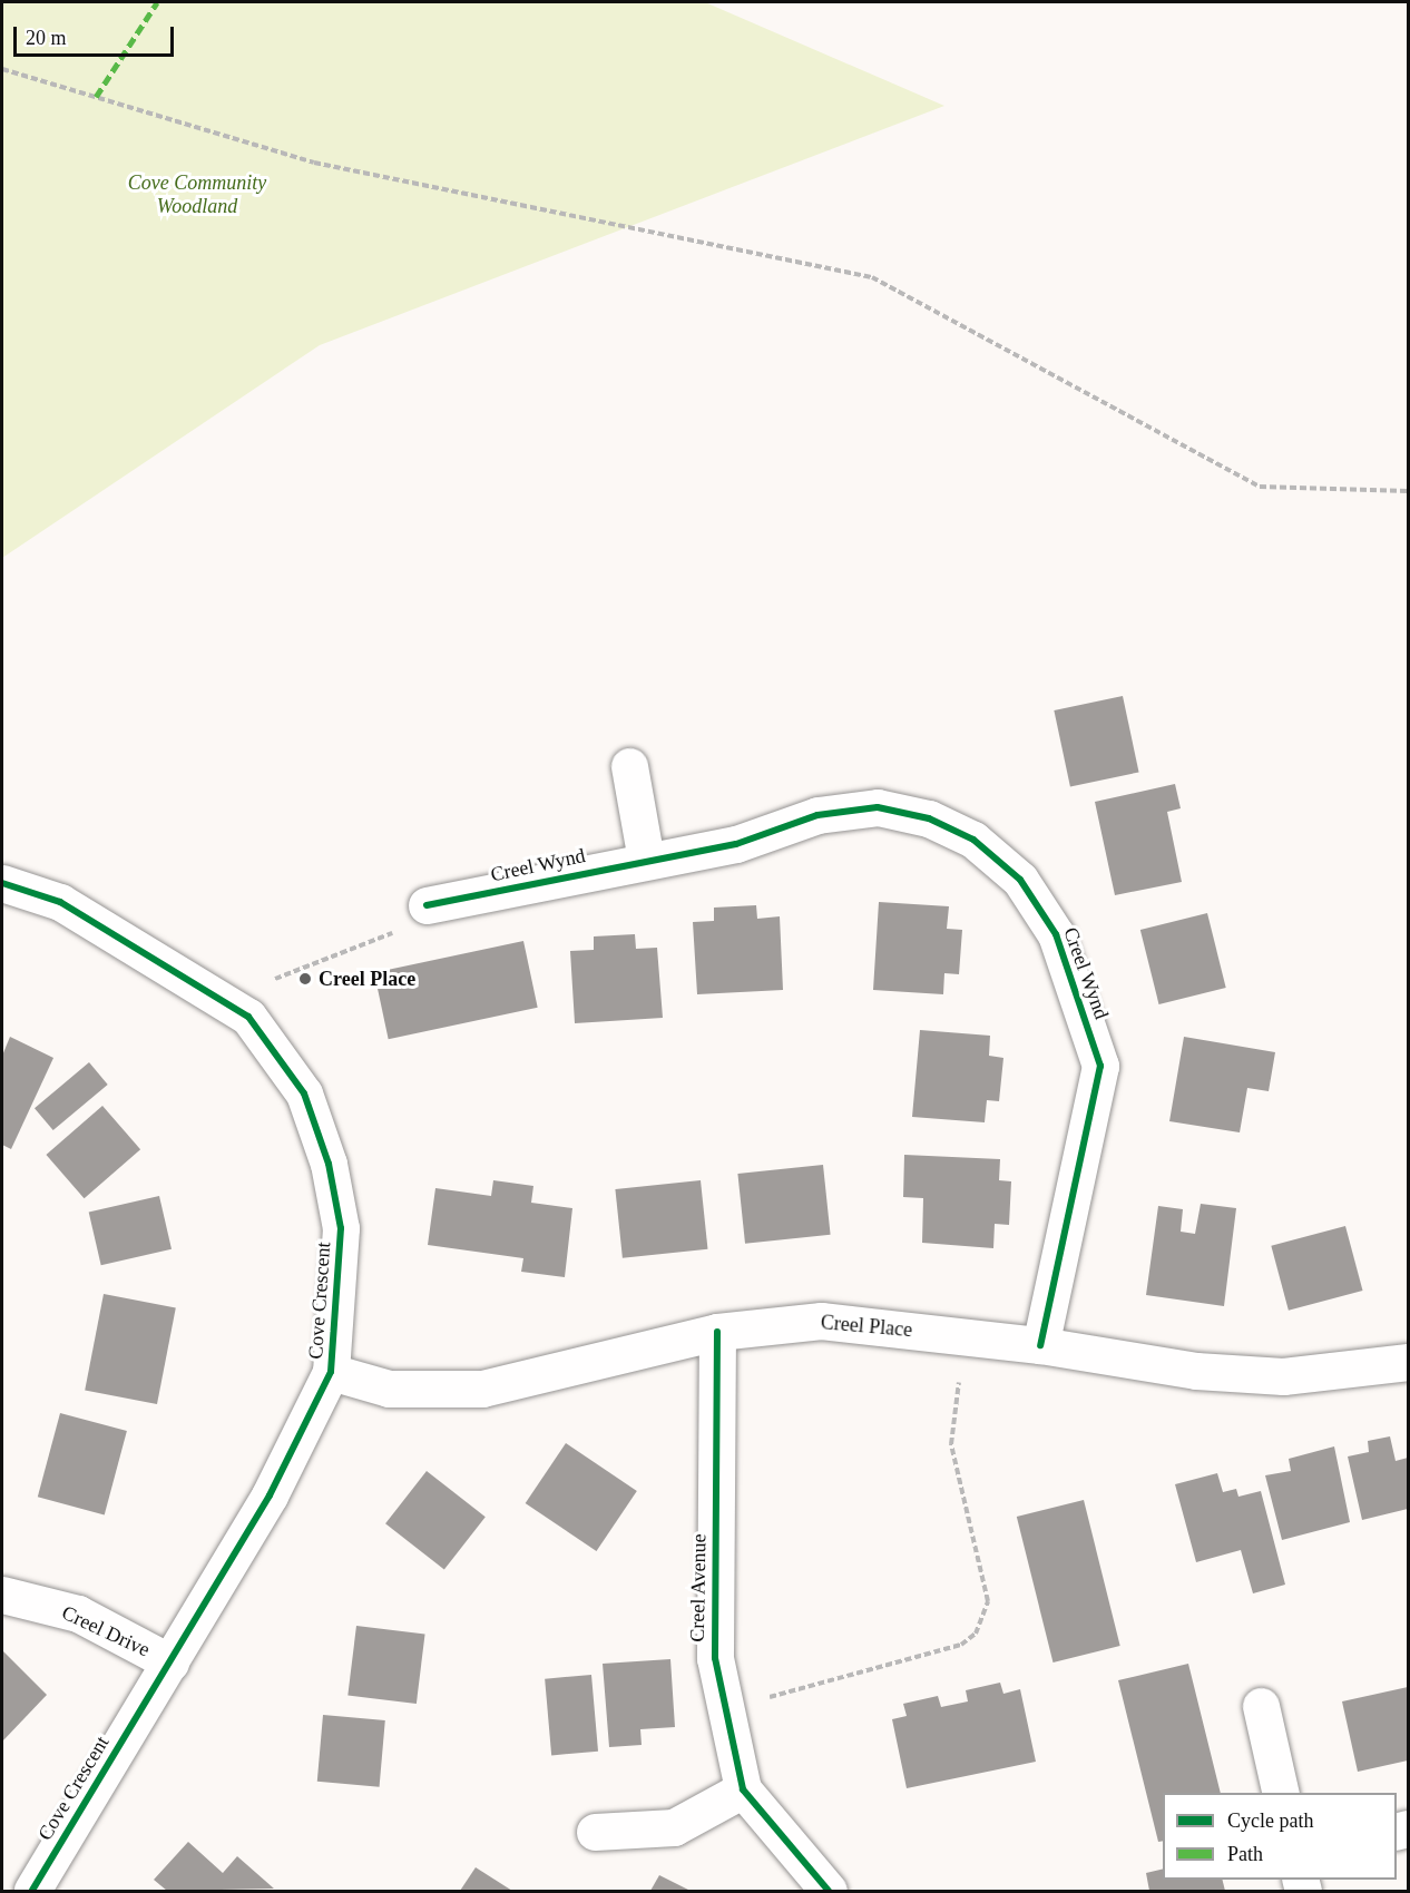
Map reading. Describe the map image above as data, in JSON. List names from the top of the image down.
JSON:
{
  "streets": {
    "street": [
      "Creel Wynd",
      "Cove Crescent",
      "Creel Place",
      "Creel Avenue",
      "Creel Drive"
    ]
  },
  "crossings": [
    ["Creel Wynd", "Creel Place"],
    ["Cove Crescent", "Creel Place"],
    ["Cove Crescent", "Creel Drive"],
    ["Creel Place", "Creel Avenue"]
  ],
  "parks": ["Cove Community Woodland"],
  "places": ["Creel Place"],
  "legend": ["Cycle path", "Path"],
  "scale_bar": "20 m"
}
